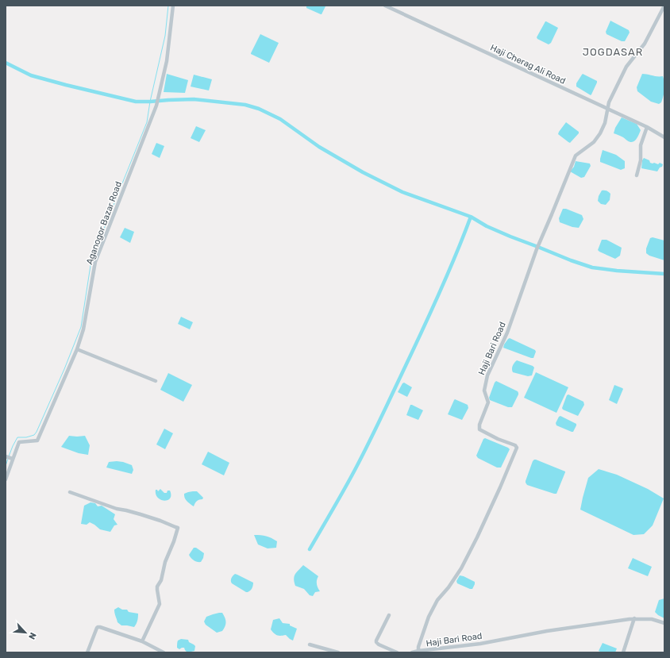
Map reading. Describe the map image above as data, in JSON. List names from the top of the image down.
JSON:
{
  "streets": {
    "street": ["Haji Cherag Ali Road", "Aganogor Bazar Road", "Haji Bari Road"]
  },
  "crossings": [
    ["Haji Cherag Ali Road", "Haji Bari Road"]
  ],
  "districts": ["JOGDASAR"],
  "north": "bottom right"
}
